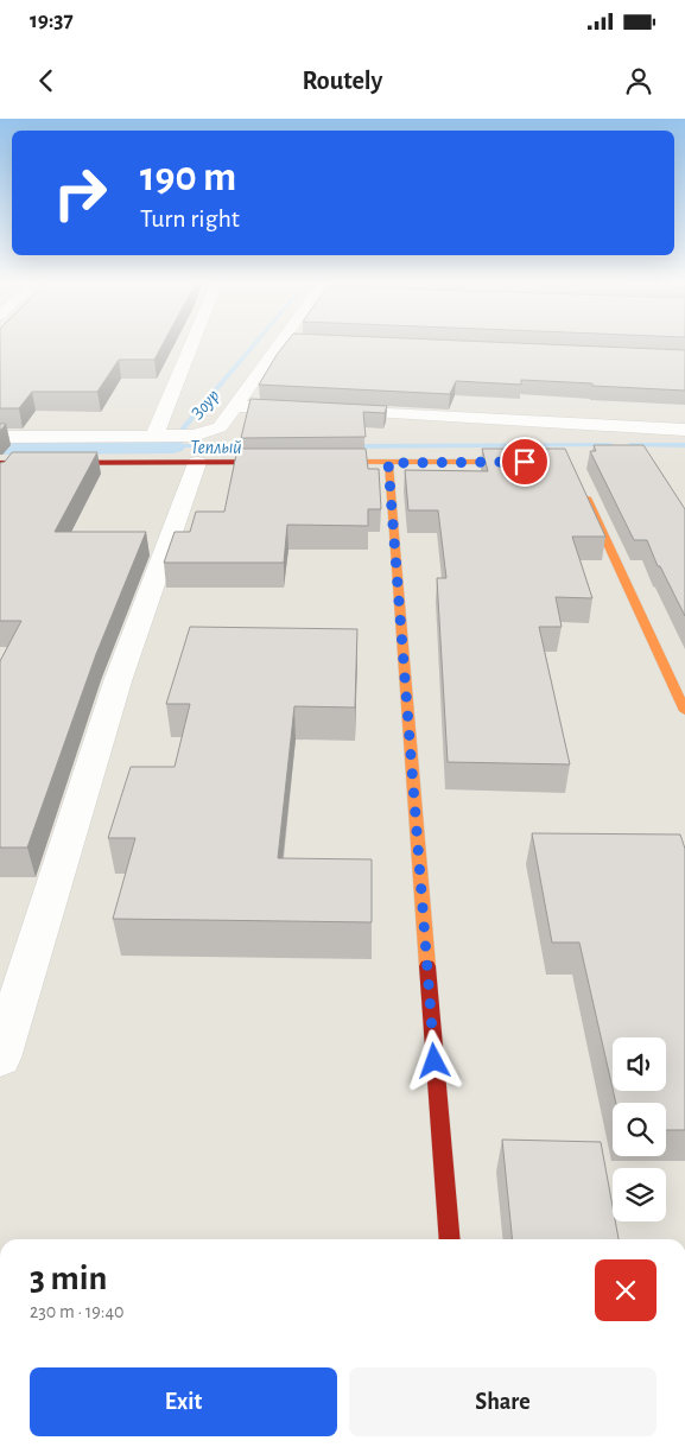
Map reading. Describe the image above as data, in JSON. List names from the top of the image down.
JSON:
{
  "water": ["Зоур", "Теплый"],
  "page": {
    "status": "19:37",
    "header": "Routely",
    "turn": ["190 m", "Turn right"],
    "heading": ["3 min", "230 m · 19:40"],
    "buttons": ["Exit", "Share"]
  }
}
